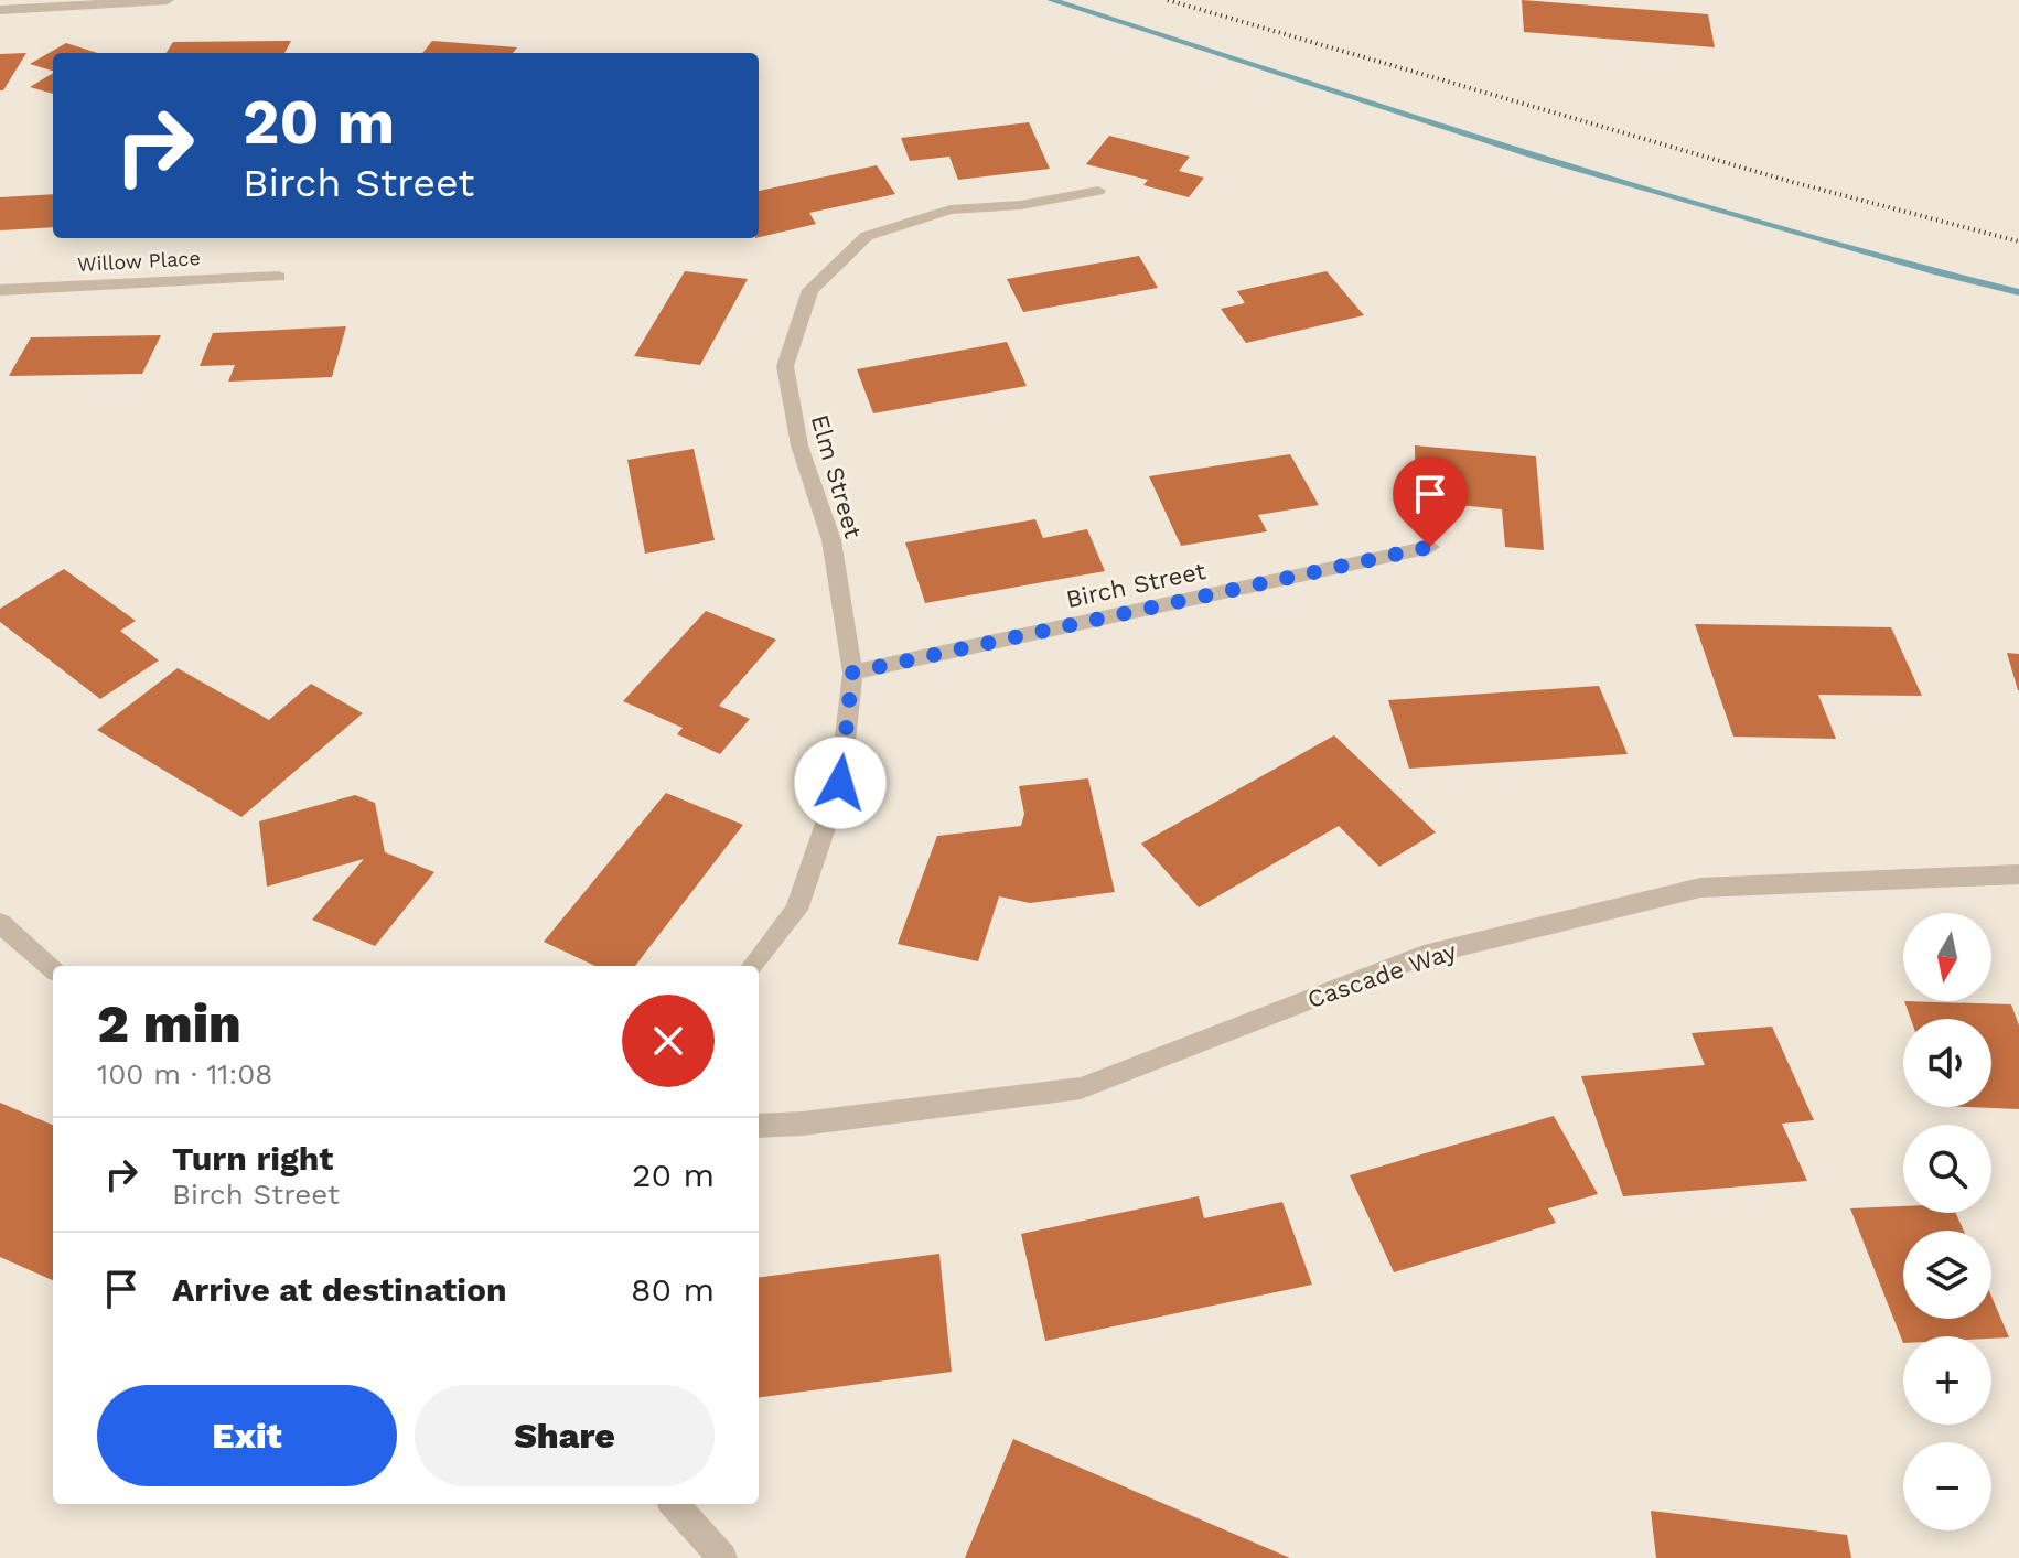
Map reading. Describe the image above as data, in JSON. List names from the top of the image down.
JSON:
{
  "streets": {
    "street": [
      "Willow Place",
      "Elm Street",
      "Birch Street",
      "Cascade Way"
    ]
  },
  "crossings": [
    ["Elm Street", "Birch Street"]
  ],
  "north": "bottom",
  "page": {
    "turn": ["20 m", "Birch Street"],
    "map_buttons": ["+", "−"],
    "heading": ["2 min", "100 m · 11:08"],
    "list": [
      {
        "name": "Turn right",
        "note": "Birch Street",
        "value": "20 m"
      },
      {
        "name": "Arrive at destination",
        "value": "80 m"
      }
    ],
    "buttons": ["Exit", "Share"]
  }
}
